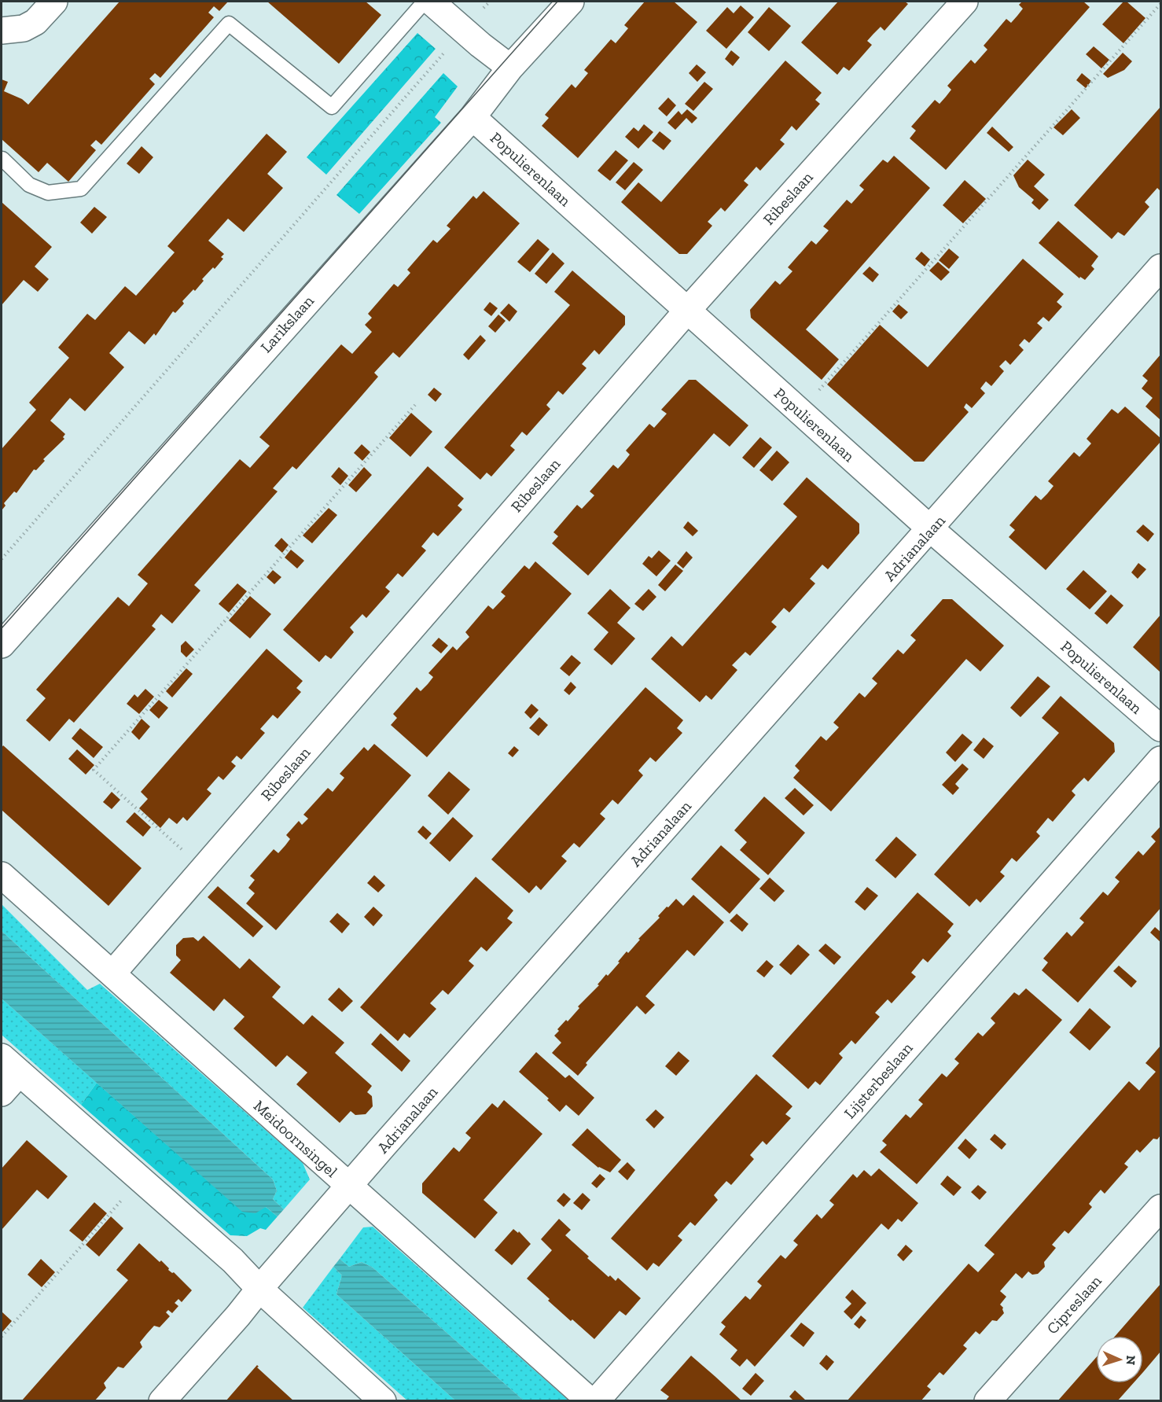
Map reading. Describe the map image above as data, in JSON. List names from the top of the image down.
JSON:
{
  "streets": {
    "street": [
      "Populierenlaan",
      "Ribeslaan",
      "Larikslaan",
      "Adrianalaan",
      "Lijsterbeslaan",
      "Meidoornsingel",
      "Cipreslaan"
    ]
  },
  "crossings": [
    ["Populierenlaan", "Ribeslaan"],
    ["Populierenlaan", "Larikslaan"],
    ["Populierenlaan", "Adrianalaan"],
    ["Ribeslaan", "Meidoornsingel"],
    ["Adrianalaan", "Meidoornsingel"]
  ],
  "north": "right"
}
